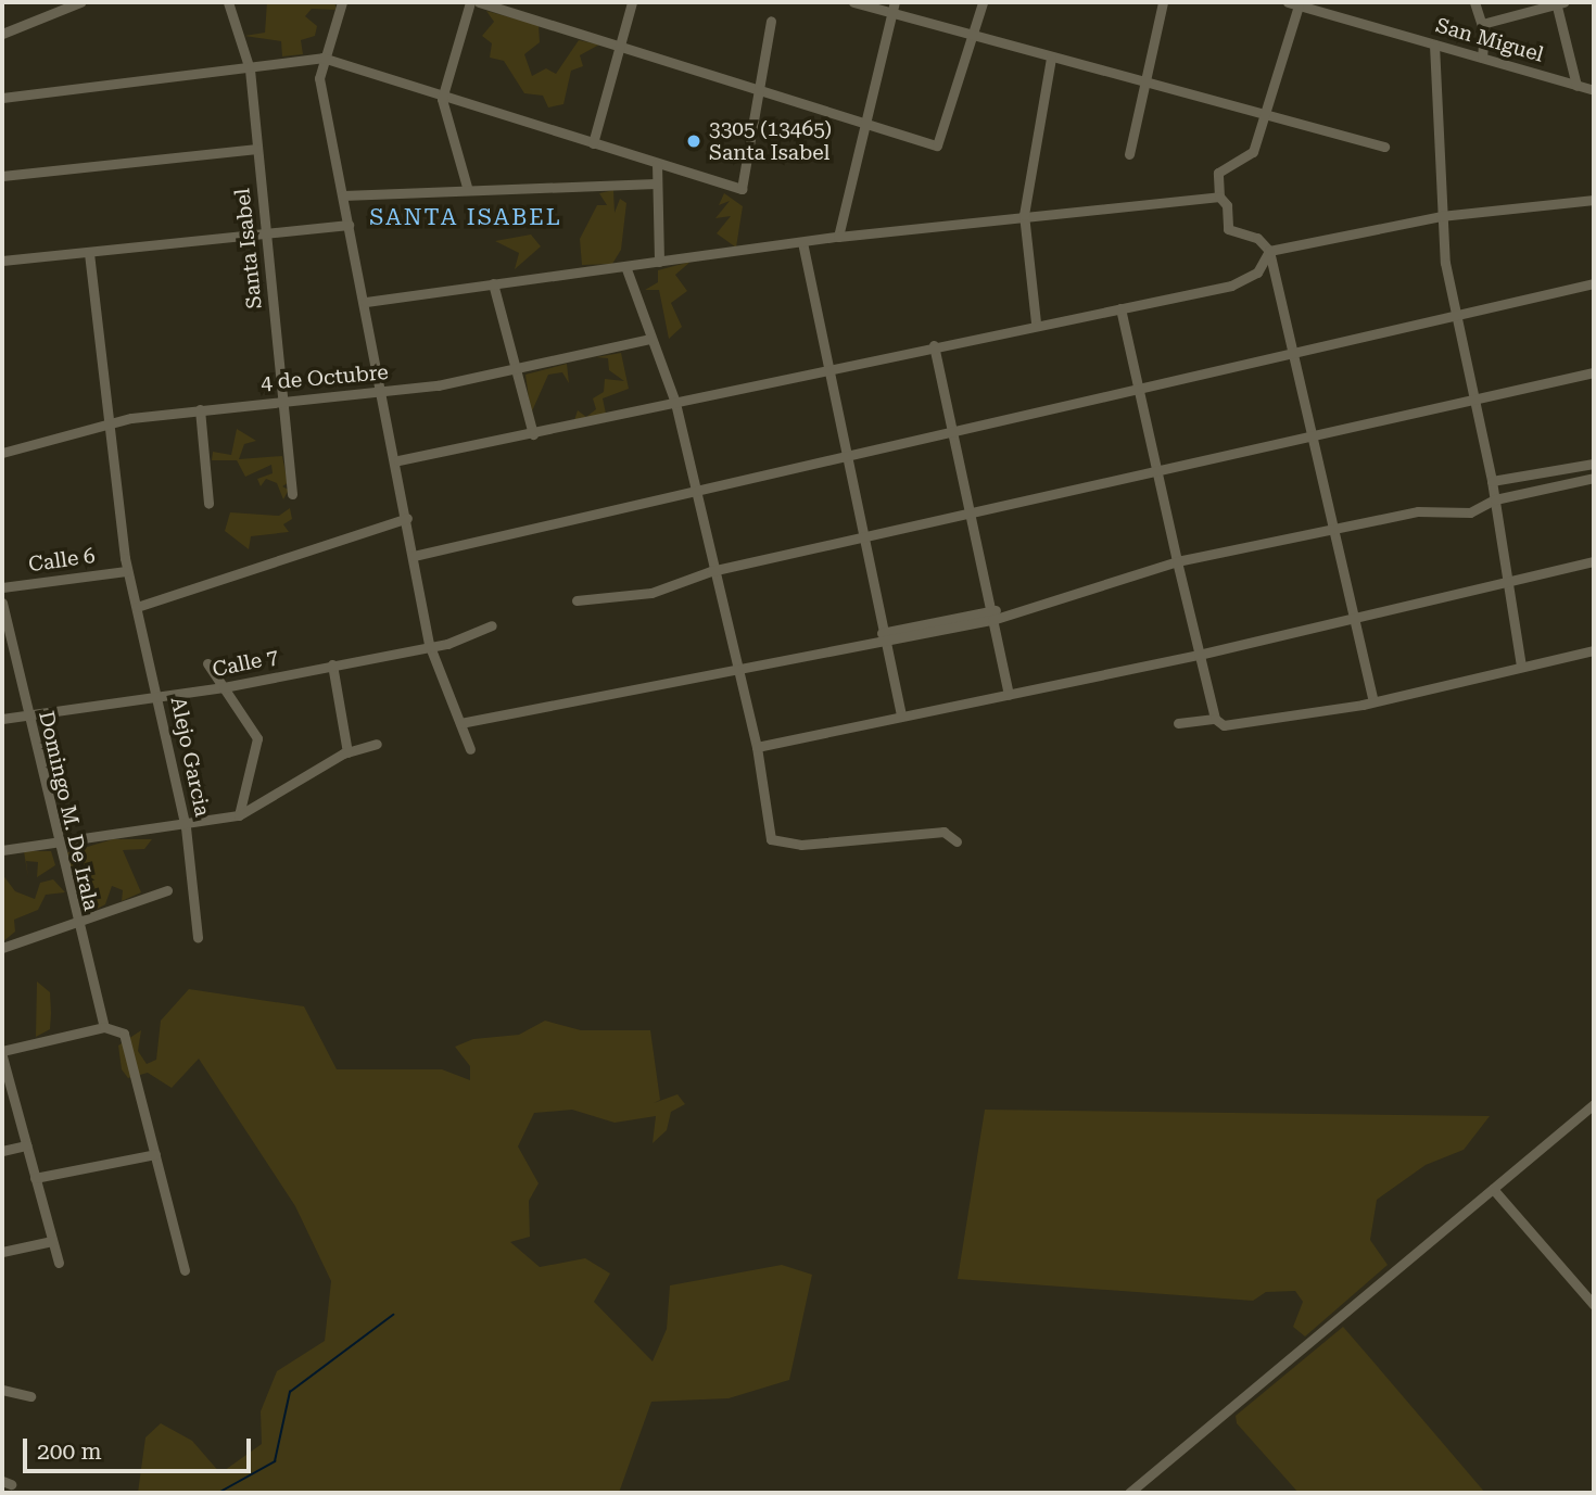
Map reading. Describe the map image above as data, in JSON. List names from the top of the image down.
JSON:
{
  "streets": {
    "street": [
      "San Miguel",
      "Santa Isabel",
      "4 de Octubre",
      "Calle 6",
      "Calle 7",
      "Alejo Garcia",
      "Domingo M. De Irala"
    ]
  },
  "crossings": [
    ["Santa Isabel", "4 de Octubre"],
    ["4 de Octubre", "Alejo Garcia"],
    ["Calle 6", "Alejo Garcia"],
    ["Calle 7", "Alejo Garcia"],
    ["Calle 7", "Domingo M. De Irala"]
  ],
  "districts": ["SANTA ISABEL"],
  "places": ["3305 (13465) Santa Isabel"],
  "scale_bar": "200 m"
}
